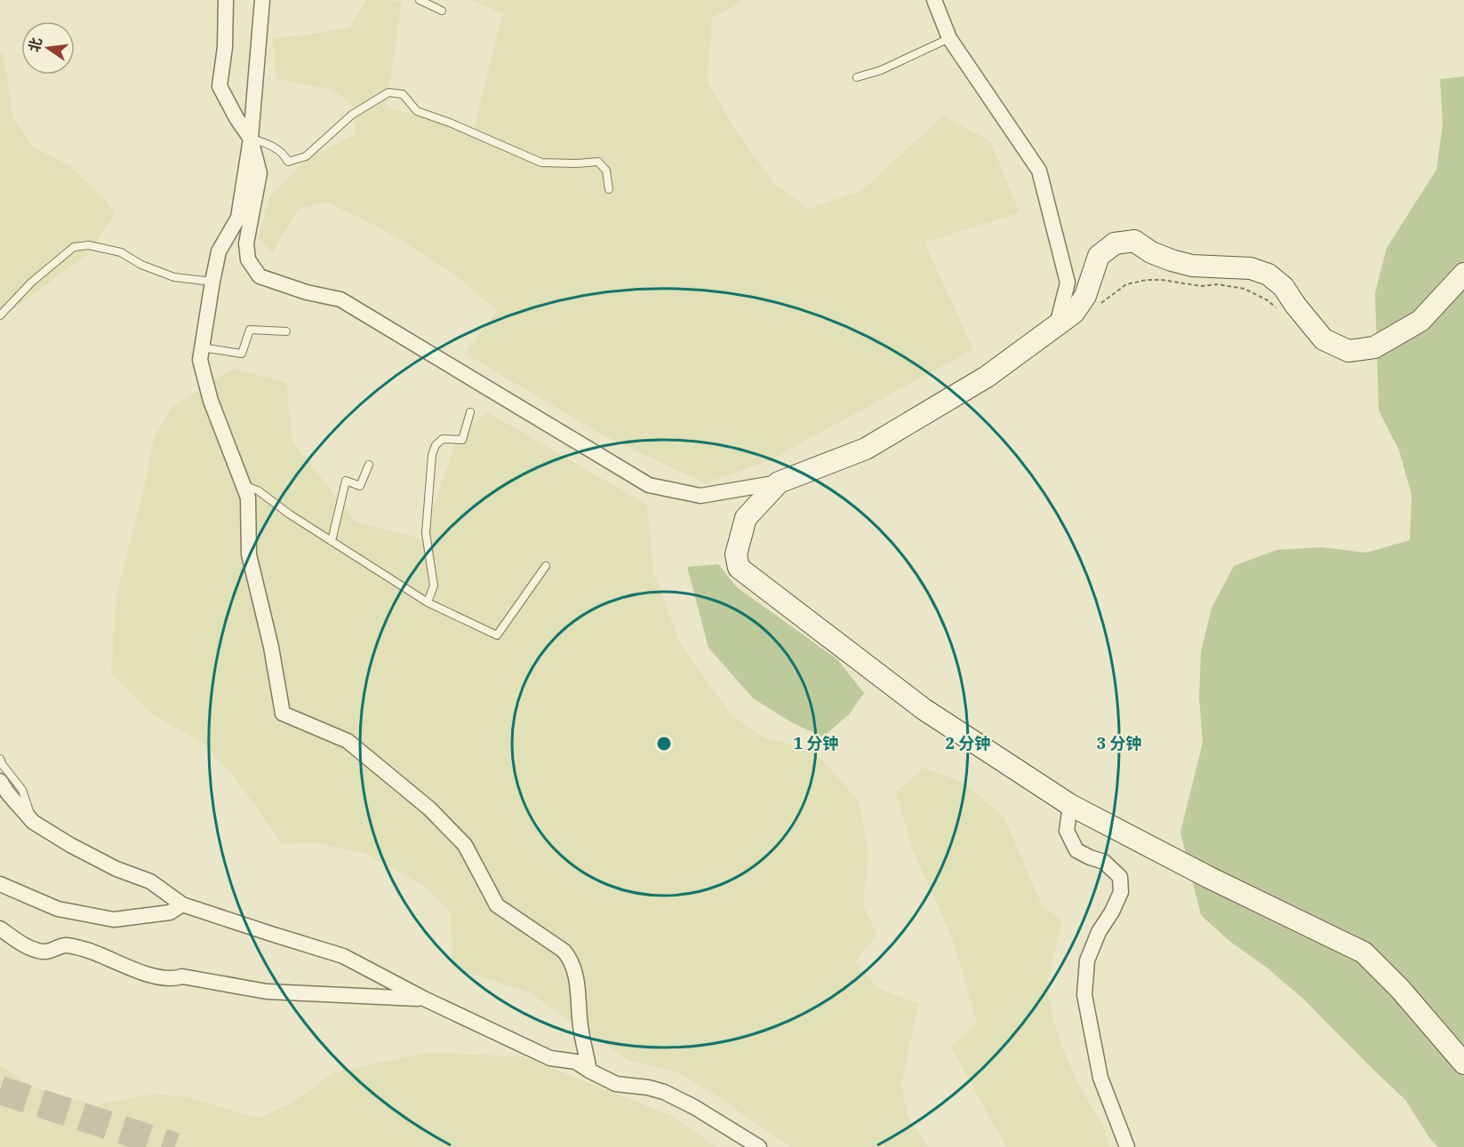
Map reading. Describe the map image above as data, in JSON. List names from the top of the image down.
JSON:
{
  "north": "left",
  "rings": ["1 分钟", "2 分钟", "3 分钟"]
}
